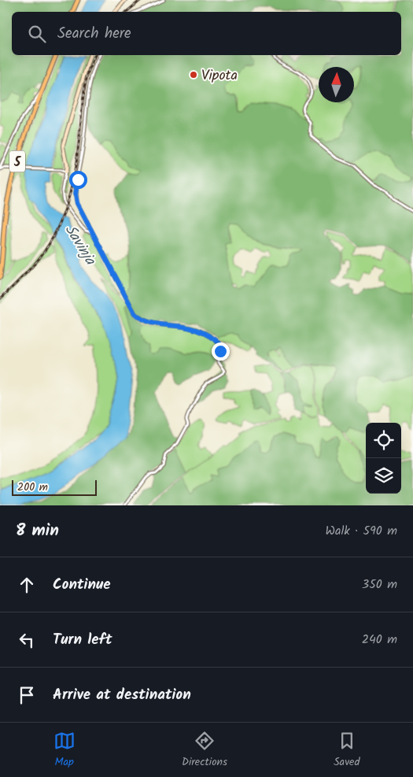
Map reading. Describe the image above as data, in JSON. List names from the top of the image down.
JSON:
{
  "streets": {
    "main road": ["5"]
  },
  "water": ["Savinja"],
  "places": ["Vipota"],
  "scale_bar": "200 m",
  "north": "top",
  "page": {
    "search": "Search here",
    "scale": "200 m",
    "heading": ["8 min", "Walk · 590 m"],
    "list": [
      ["Continue", "350 m"],
      ["Turn left", "240 m"],
      "Arrive at destination"
    ],
    "nav": ["Map", "Directions", "Saved"]
  }
}
